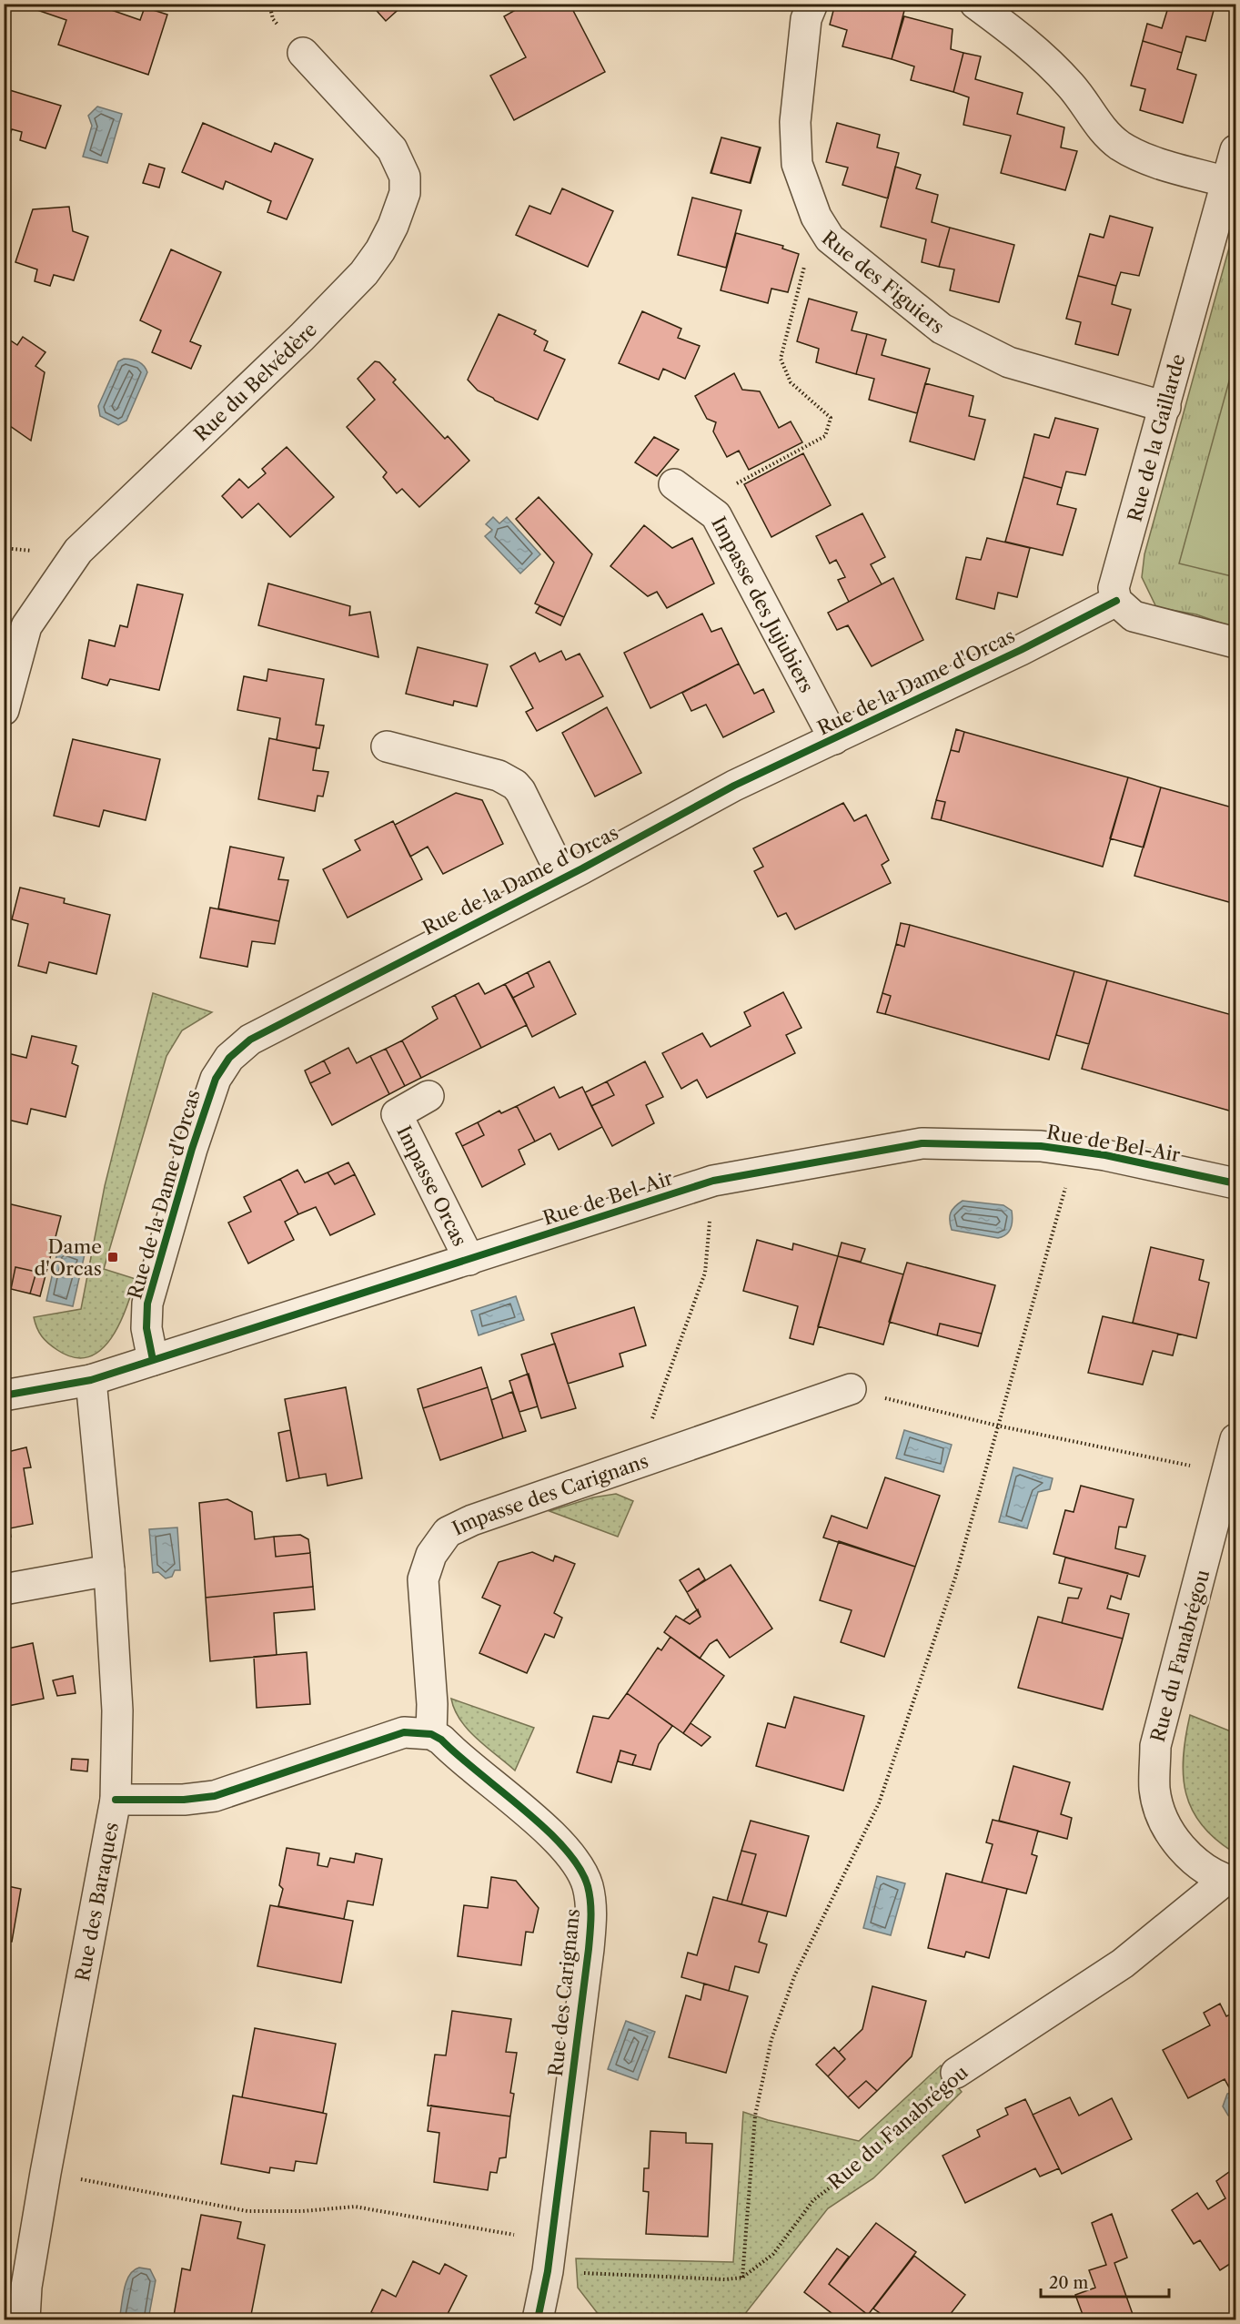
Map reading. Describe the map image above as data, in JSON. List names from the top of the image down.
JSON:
{
  "streets": {
    "street": [
      "Rue des Figuiers",
      "Rue du Belvédère",
      "Rue de la Gaillarde",
      "Impasse des Jujubiers",
      "Rue de la Dame d'Orcas",
      "Rue de Bel-Air",
      "Impasse Orcas",
      "Impasse des Carignans",
      "Rue du Fanabrégou",
      "Rue des Baraques",
      "Rue des Carignans"
    ]
  },
  "crossings": [
    ["Rue des Figuiers", "Rue de la Gaillarde"],
    ["Rue de la Gaillarde", "Rue de la Dame d'Orcas"],
    ["Impasse des Jujubiers", "Rue de la Dame d'Orcas"],
    ["Rue de la Dame d'Orcas", "Rue de Bel-Air"],
    ["Rue de Bel-Air", "Impasse Orcas"],
    ["Rue de Bel-Air", "Rue des Baraques"],
    ["Impasse des Carignans", "Rue des Carignans"]
  ],
  "places": {
    "transit": ["Dame d'Orcas"]
  },
  "scale_bar": "20 m"
}
